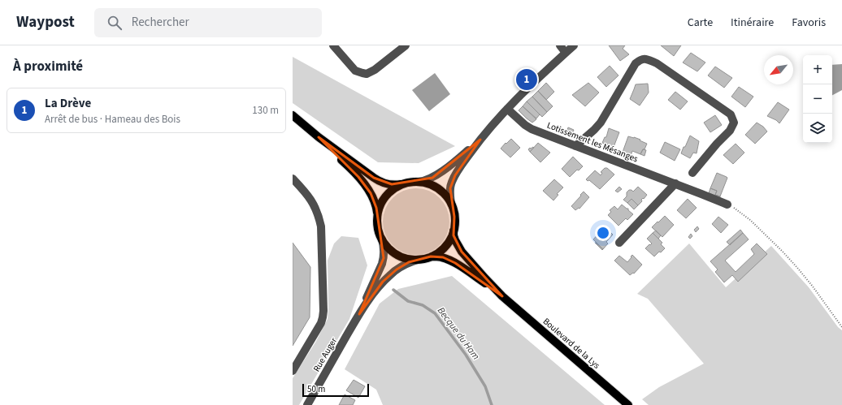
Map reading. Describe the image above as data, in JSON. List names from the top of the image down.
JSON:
{
  "streets": {
    "main road": ["Boulevard de la Lys"],
    "street": ["Lotissement les Mésanges", "Rue Auger"]
  },
  "crossings": [
    ["Boulevard de la Lys", "Rue Auger"]
  ],
  "water": ["Becque du Ham"],
  "scale_bar": "50 m",
  "north": "bottom left",
  "page": {
    "header": "Waypost",
    "search": "Rechercher",
    "nav": ["Carte", "Itinéraire", "Favoris"],
    "heading": "À proximité",
    "map_buttons": ["+", "−"],
    "pins": "1",
    "list": [
      {
        "mark": "1",
        "name": "La Drève",
        "note": "Arrêt de bus · Hameau des Bois",
        "value": "130 m"
      }
    ],
    "scale": "50 m"
  }
}
